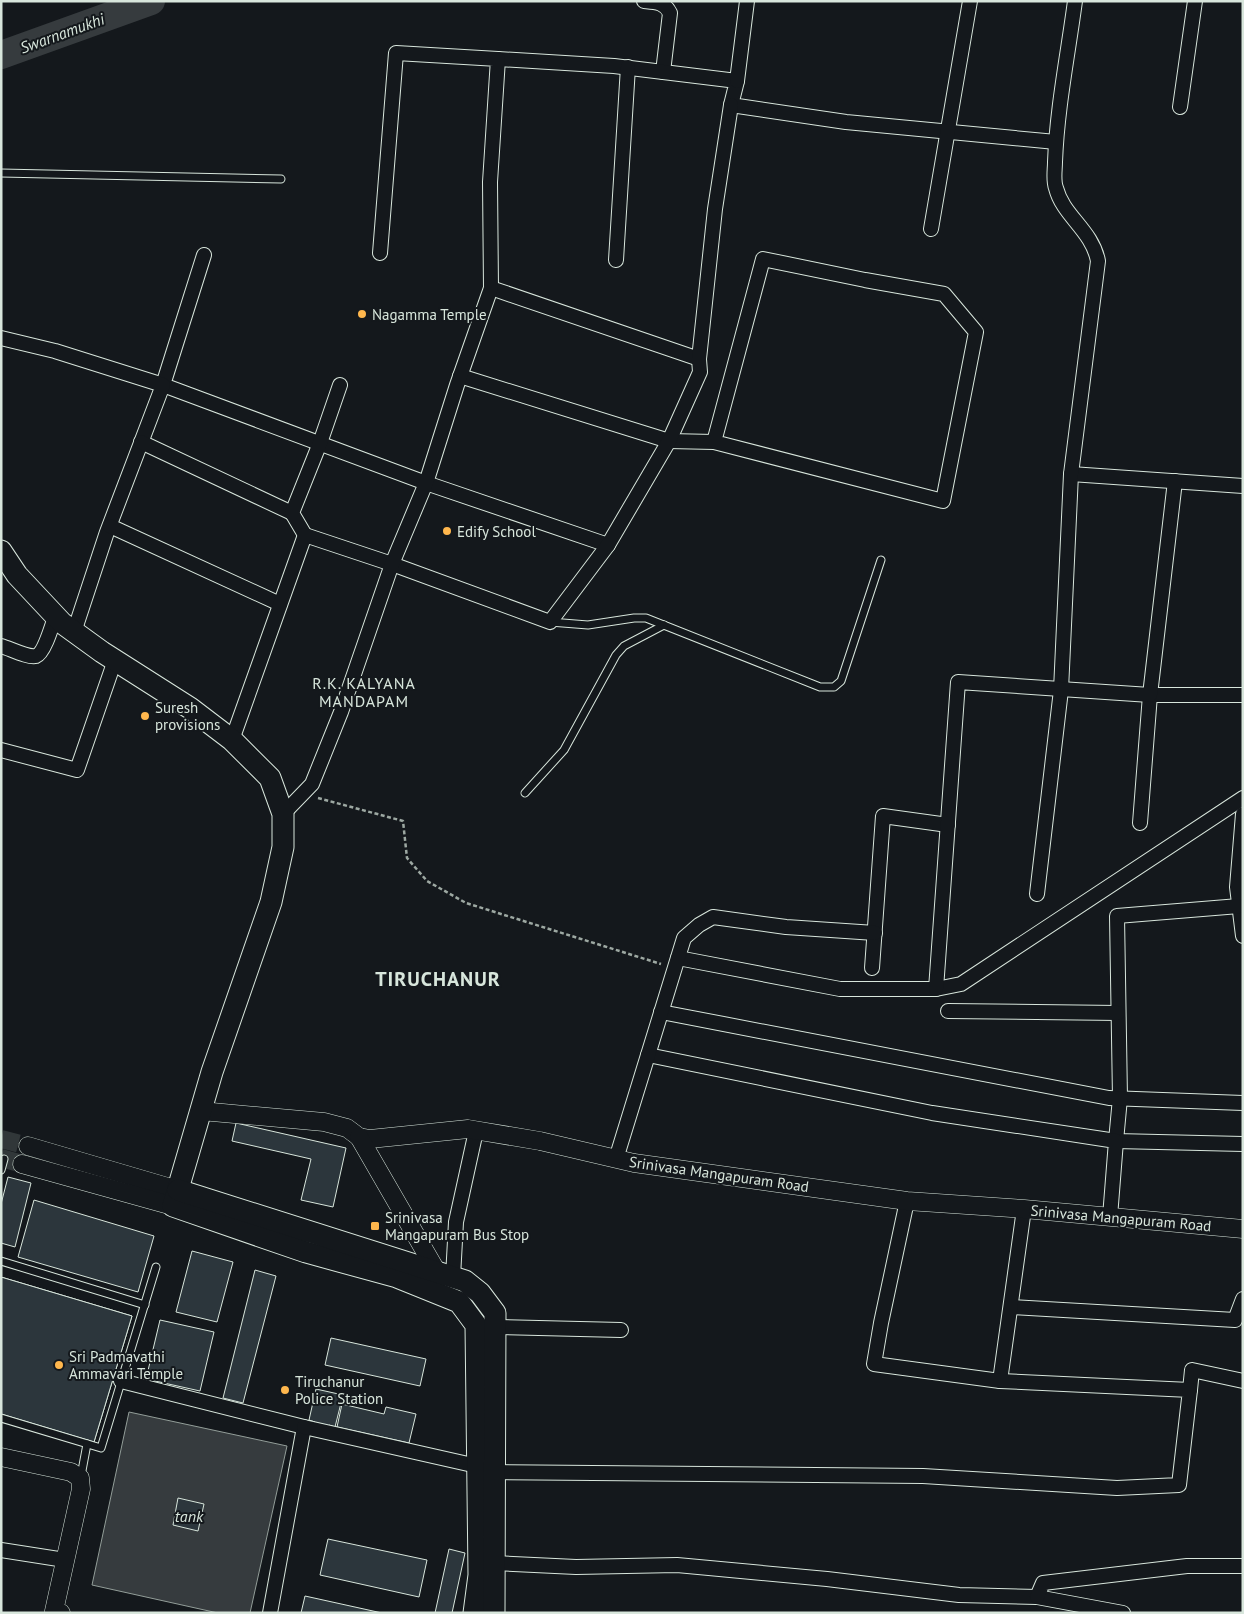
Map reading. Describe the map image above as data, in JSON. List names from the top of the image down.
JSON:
{
  "streets": {
    "street": ["Srinivasa Mangapuram Road"]
  },
  "districts": ["R.K. KALYANA MANDAPAM", "TIRUCHANUR"],
  "water": ["Swarnamukhi", "tank"],
  "places": {
    "other": [
      "Nagamma Temple",
      "Edify School",
      "Suresh provisions",
      "Sri Padmavathi Ammavari Temple",
      "Tiruchanur Police Station"
    ],
    "transit": ["Srinivasa Mangapuram Bus Stop"]
  }
}
